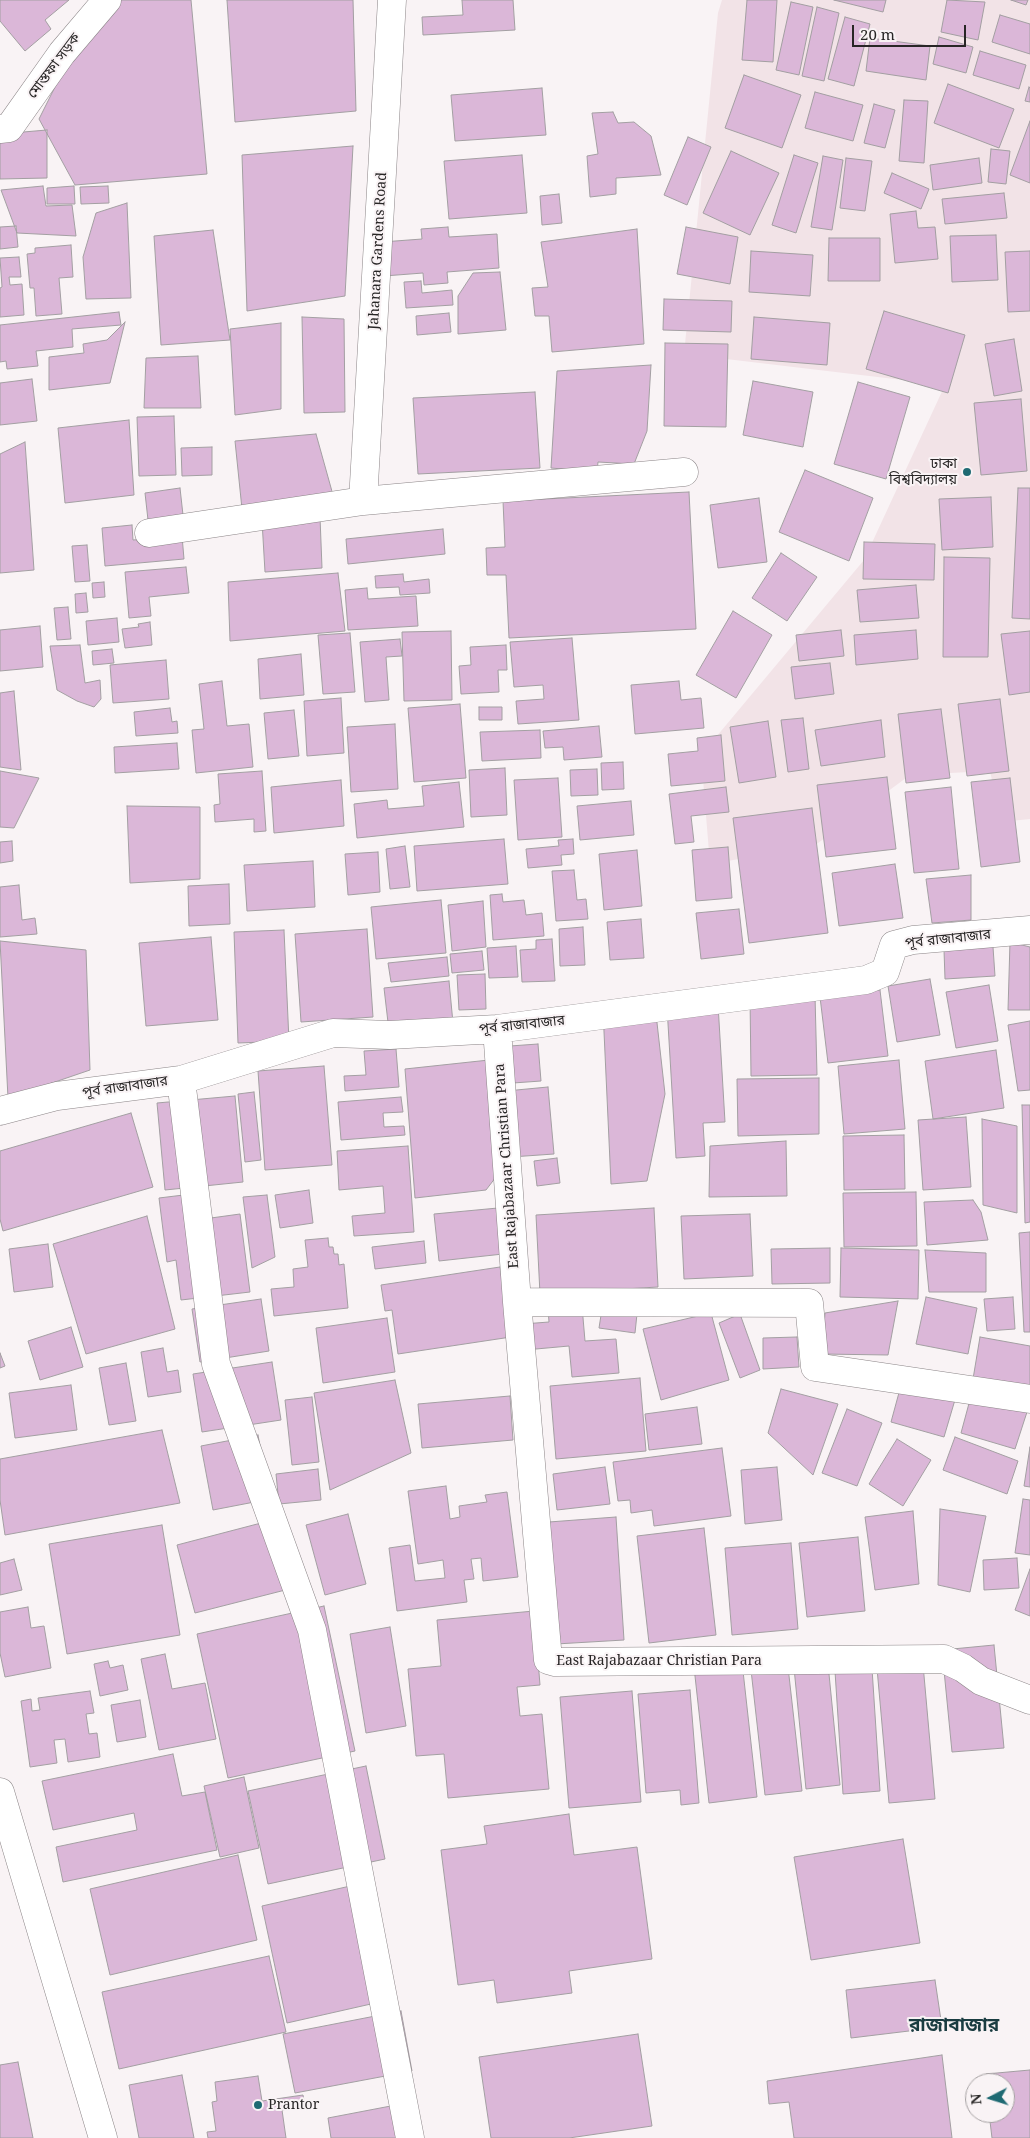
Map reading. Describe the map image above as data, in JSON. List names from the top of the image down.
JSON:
{
  "streets": {
    "street": [
      "মোস্তফা সড়ক",
      "Jahanara Gardens Road",
      "পূর্ব রাজাবাজার",
      "East Rajabazaar Christian Para"
    ]
  },
  "crossings": [
    ["পূর্ব রাজাবাজার", "East Rajabazaar Christian Para"]
  ],
  "districts": ["রাজাবাজার"],
  "places": ["ঢাকা বিশ্ববিদ্যালয়", "Prantor"],
  "scale_bar": "20 m",
  "north": "left"
}
